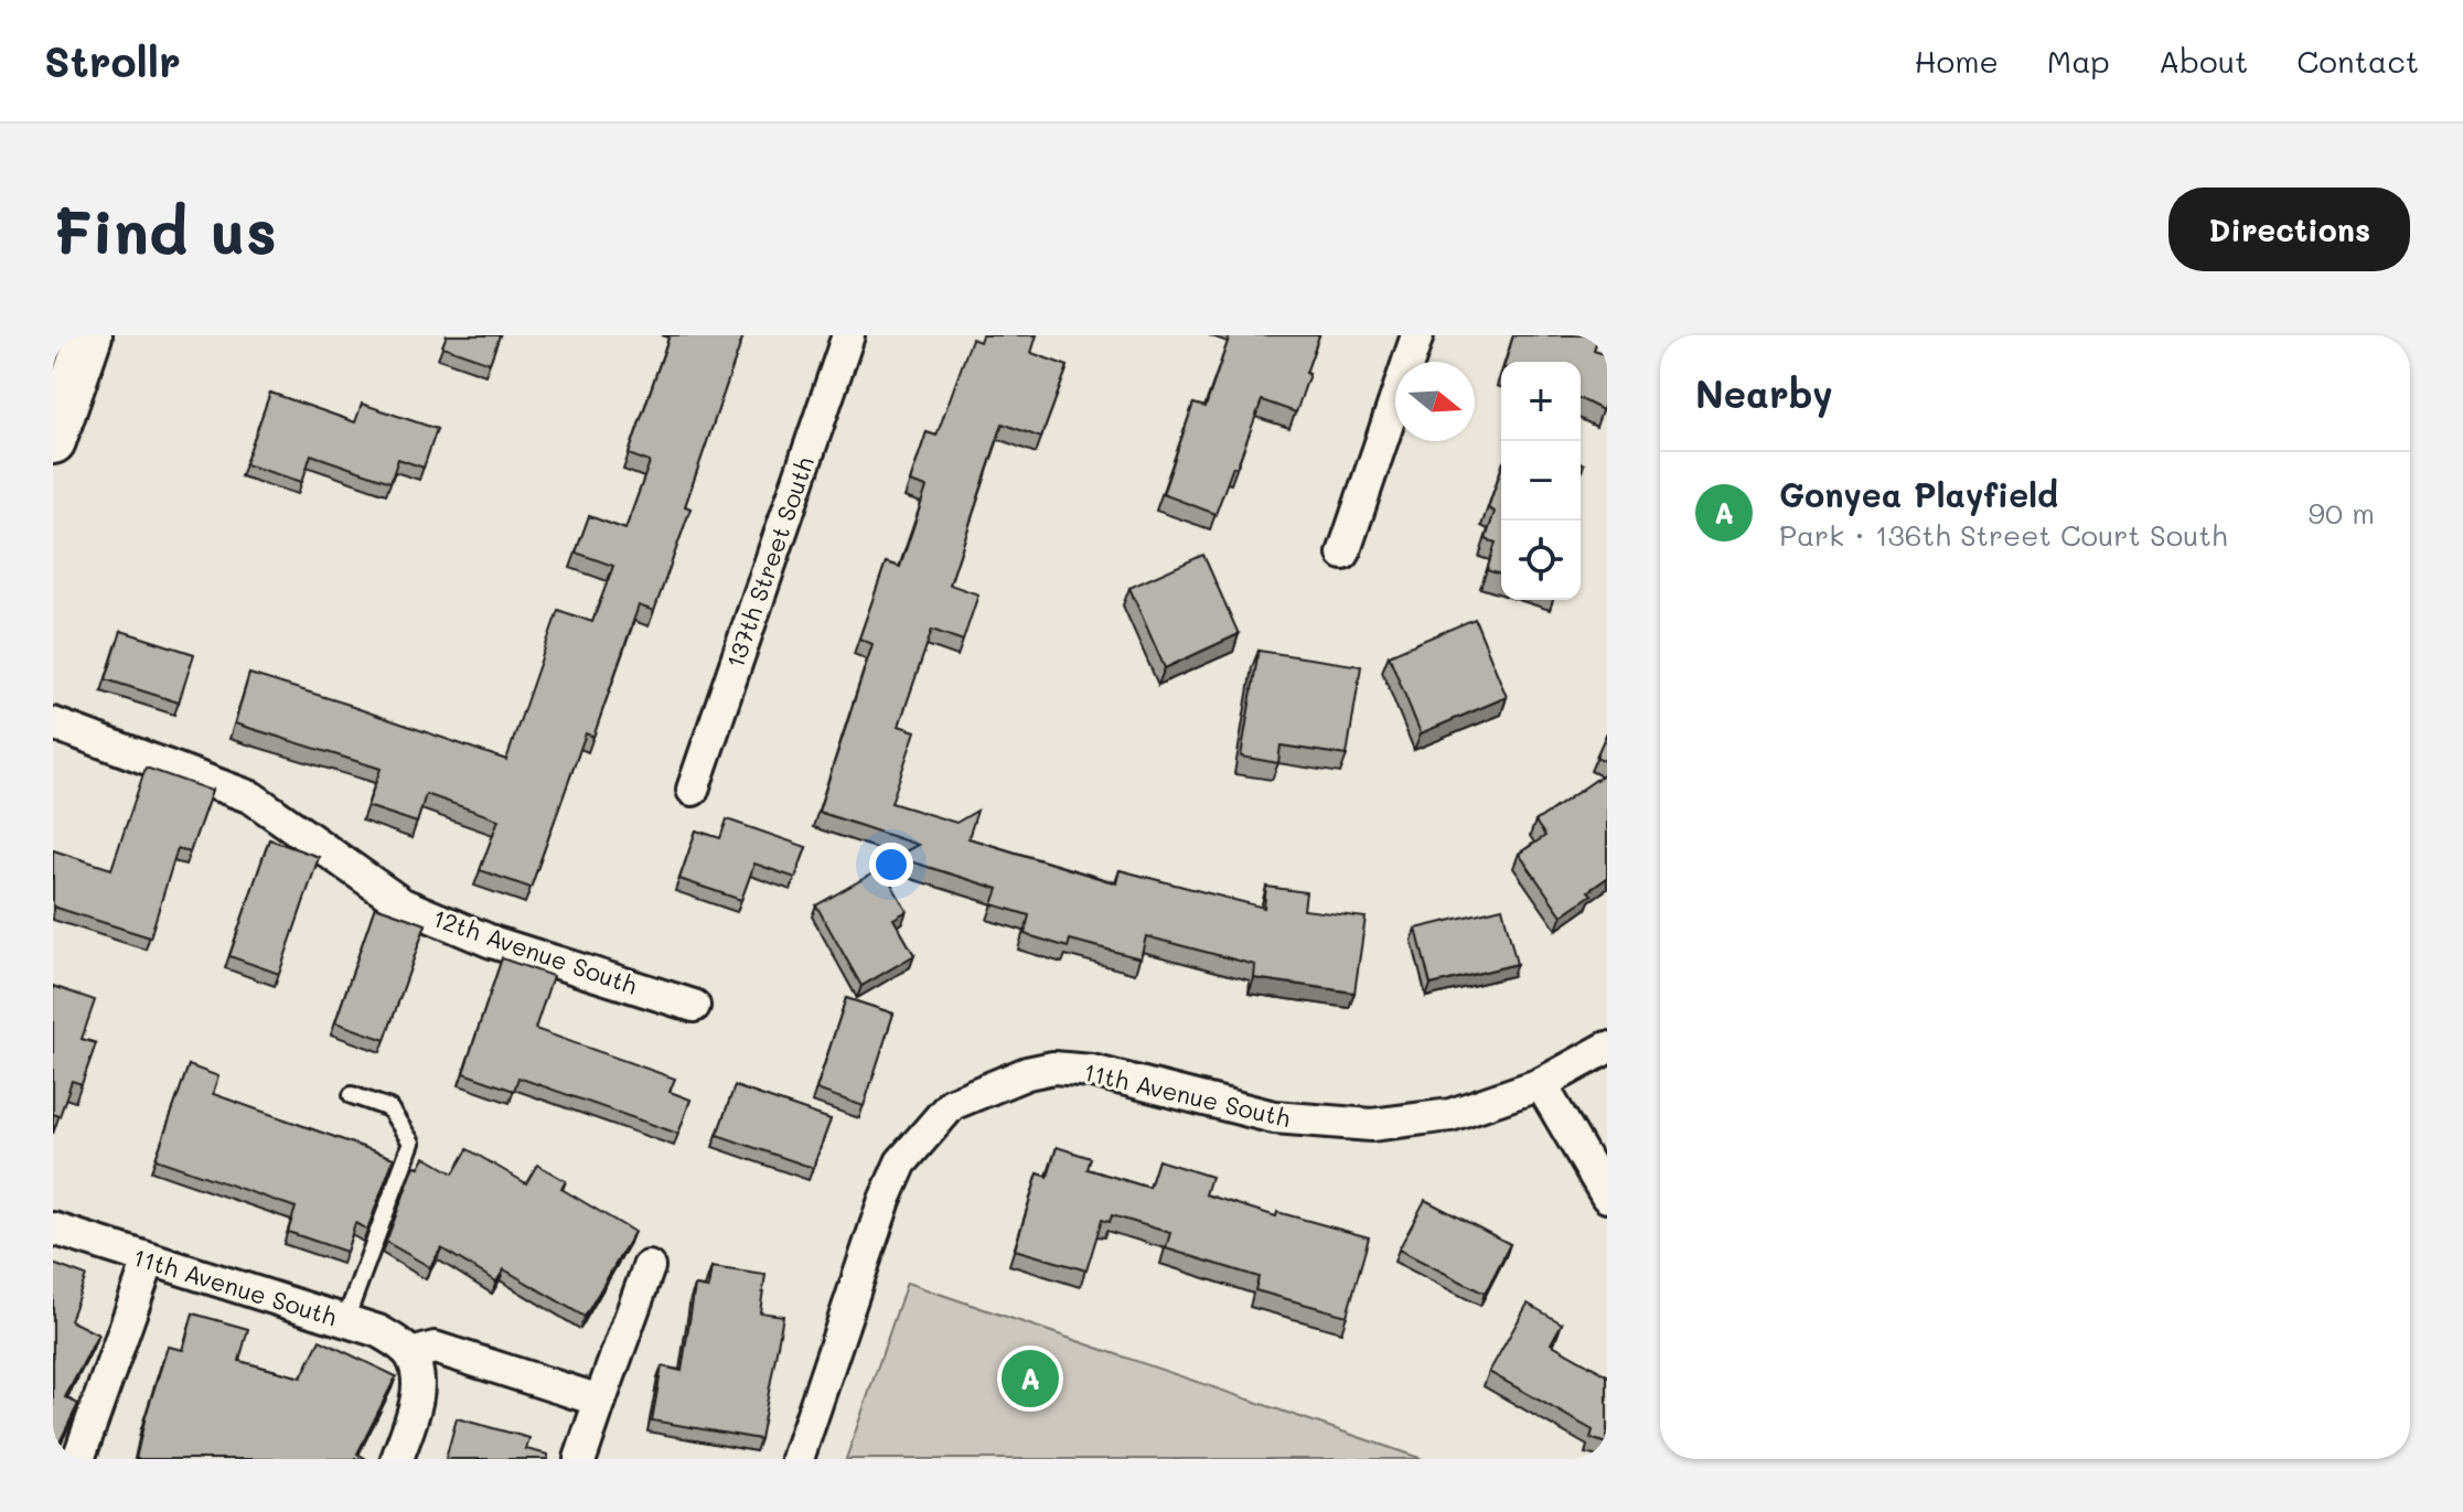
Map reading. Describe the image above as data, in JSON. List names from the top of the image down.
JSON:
{
  "streets": {
    "street": ["137th Street South", "12th Avenue South", "11th Avenue South"]
  },
  "north": "right",
  "page": {
    "header": "Strollr",
    "nav": [
      "Home",
      "Map",
      "About",
      "Contact"
    ],
    "buttons": "Directions",
    "title": "Find us",
    "heading": "Nearby",
    "map_buttons": ["+", "−"],
    "list": [
      {
        "mark": "A",
        "name": "Gonyea Playfield",
        "note": "Park · 136th Street Court South",
        "value": "90 m"
      }
    ],
    "pins": "A"
  }
}
